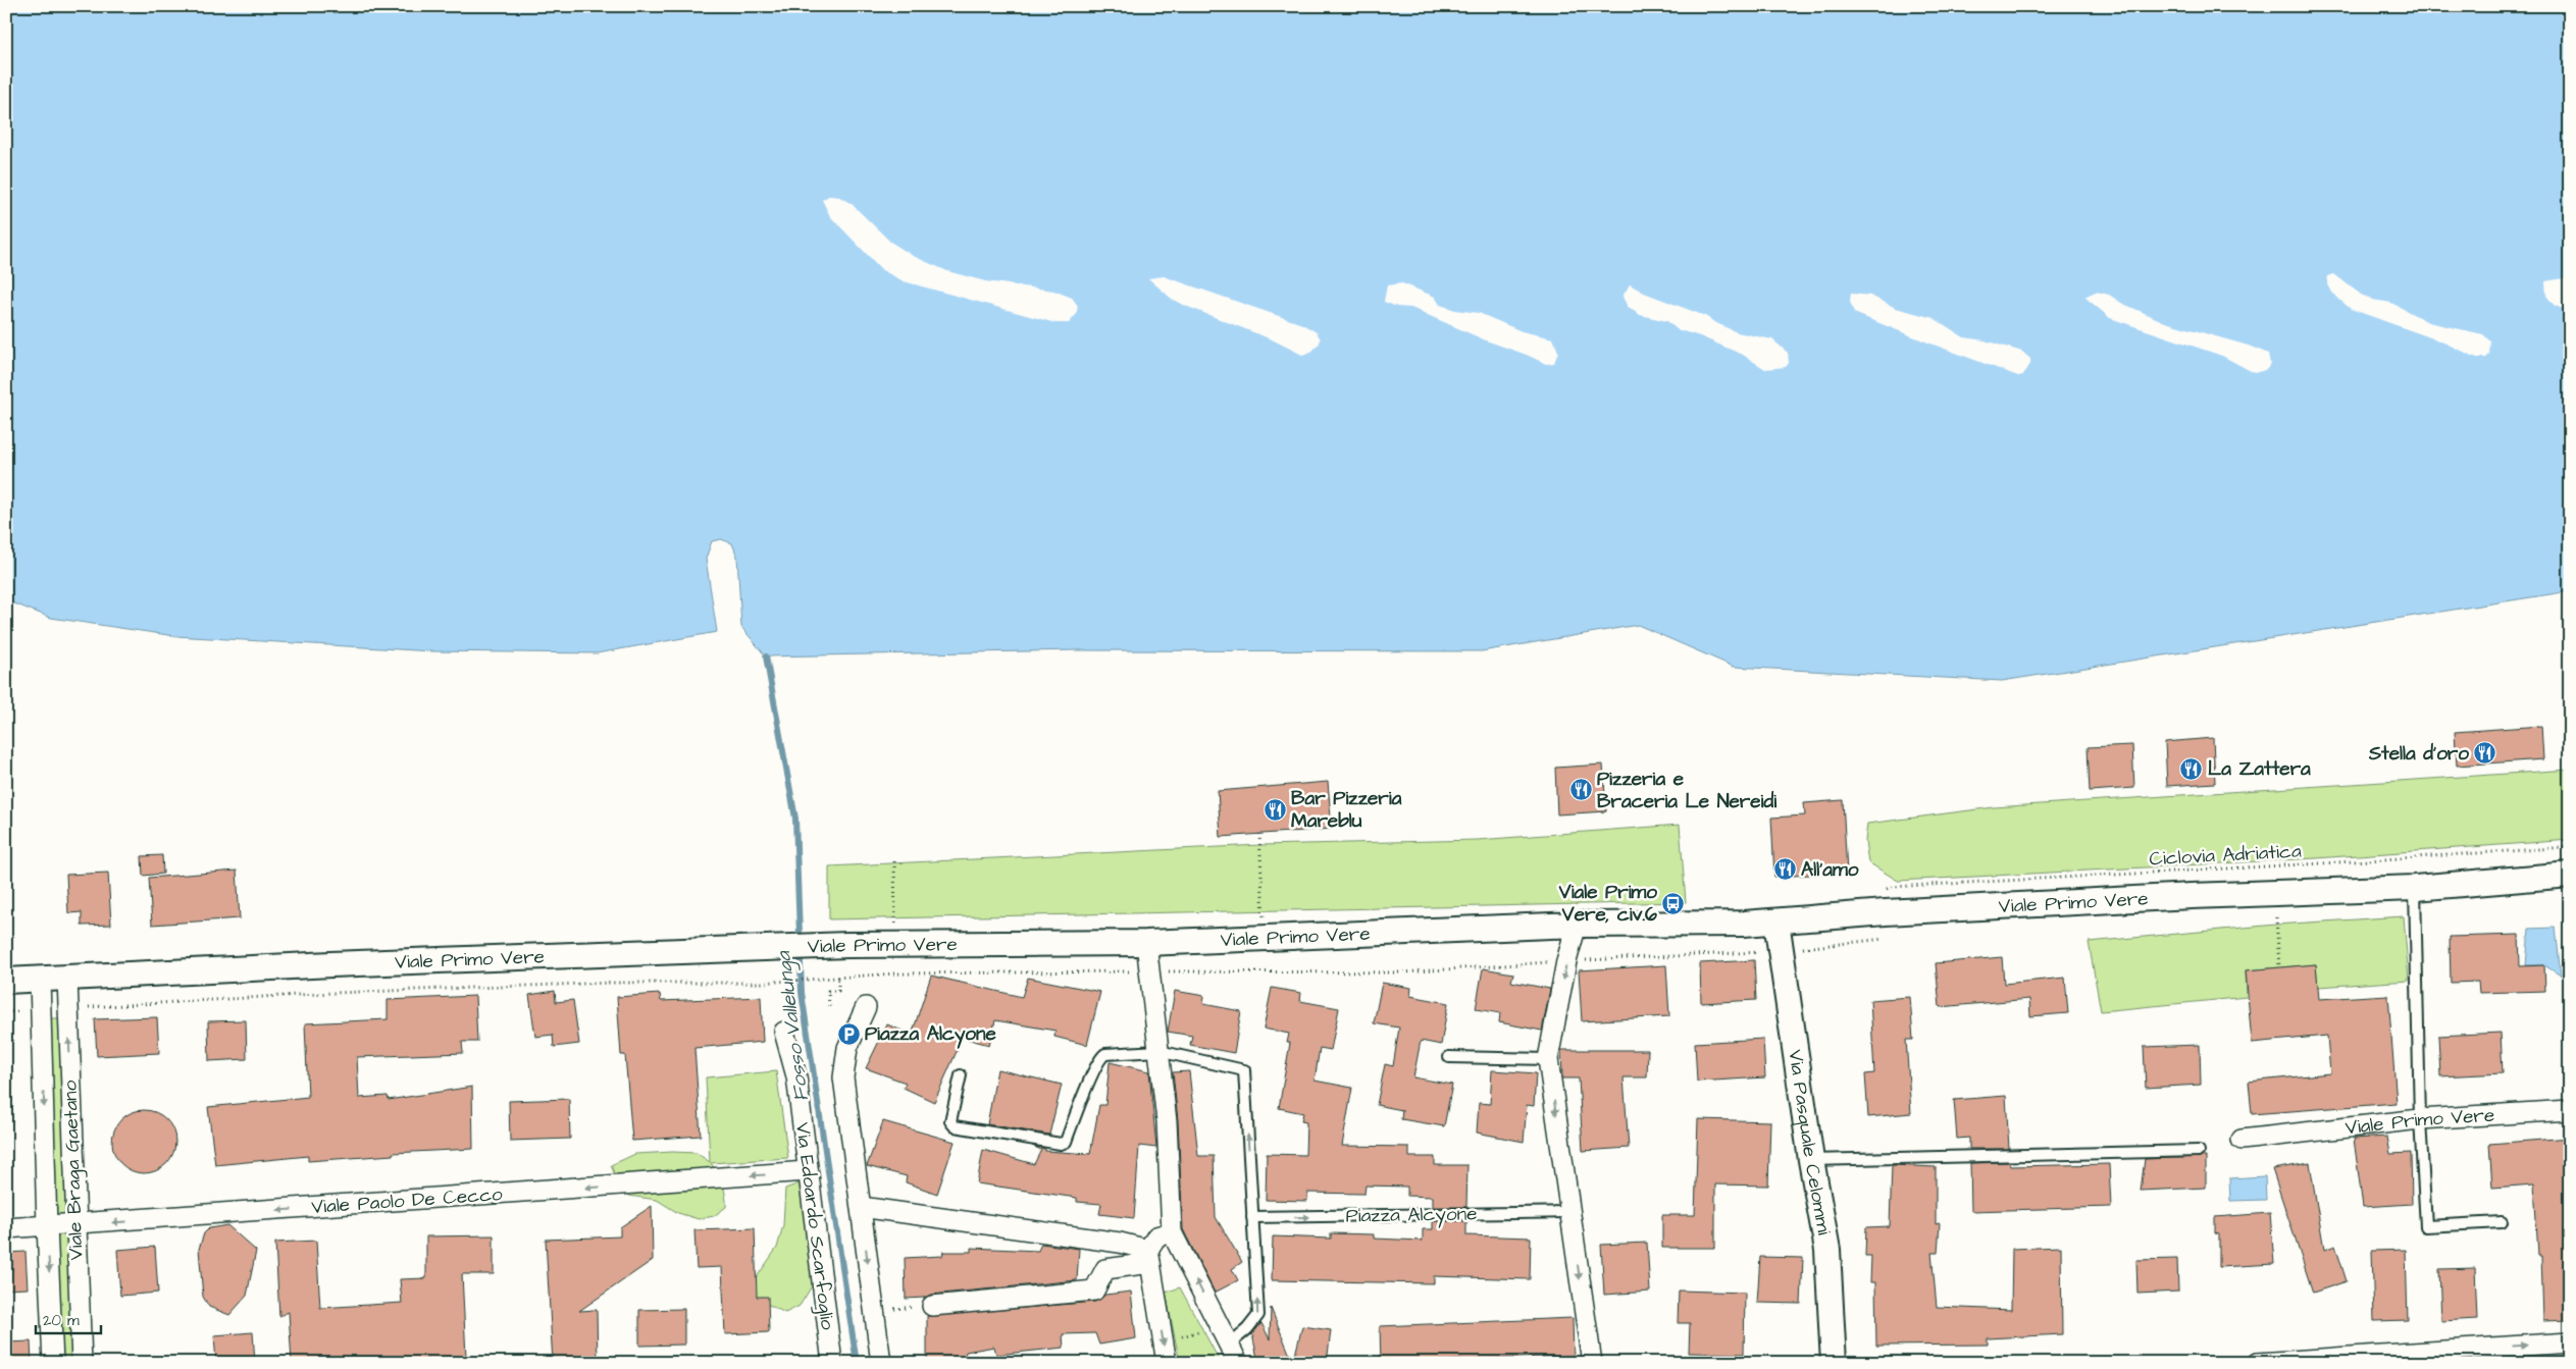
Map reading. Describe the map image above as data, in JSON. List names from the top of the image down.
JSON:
{
  "streets": {
    "street": [
      "Viale Primo Vere",
      "Via Pasquale Celommi",
      "Viale Braga Gaetano",
      "Viale Paolo De Cecco",
      "Via Edoardo Scarfoglio"
    ],
    "lane": ["Piazza Alcyone"],
    "path": ["Ciclovia Adriatica"]
  },
  "crossings": [
    ["Viale Primo Vere", "Via Pasquale Celommi"],
    ["Viale Primo Vere", "Viale Braga Gaetano"],
    ["Viale Braga Gaetano", "Viale Paolo De Cecco"],
    ["Viale Paolo De Cecco", "Via Edoardo Scarfoglio"]
  ],
  "one_way": ["Viale Paolo De Cecco", "Piazza Alcyone"],
  "water": ["Fosso Vallelunga"],
  "places": {
    "restaurant": [
      "Stella d'oro",
      "La Zattera",
      "Pizzeria e Braceria Le Nereidi",
      "Bar Pizzeria Mareblu",
      "All'amo"
    ],
    "bus stop": ["Viale Primo Vere, civ.6"],
    "parking": ["Piazza Alcyone"]
  },
  "scale_bar": "20 m"
}
